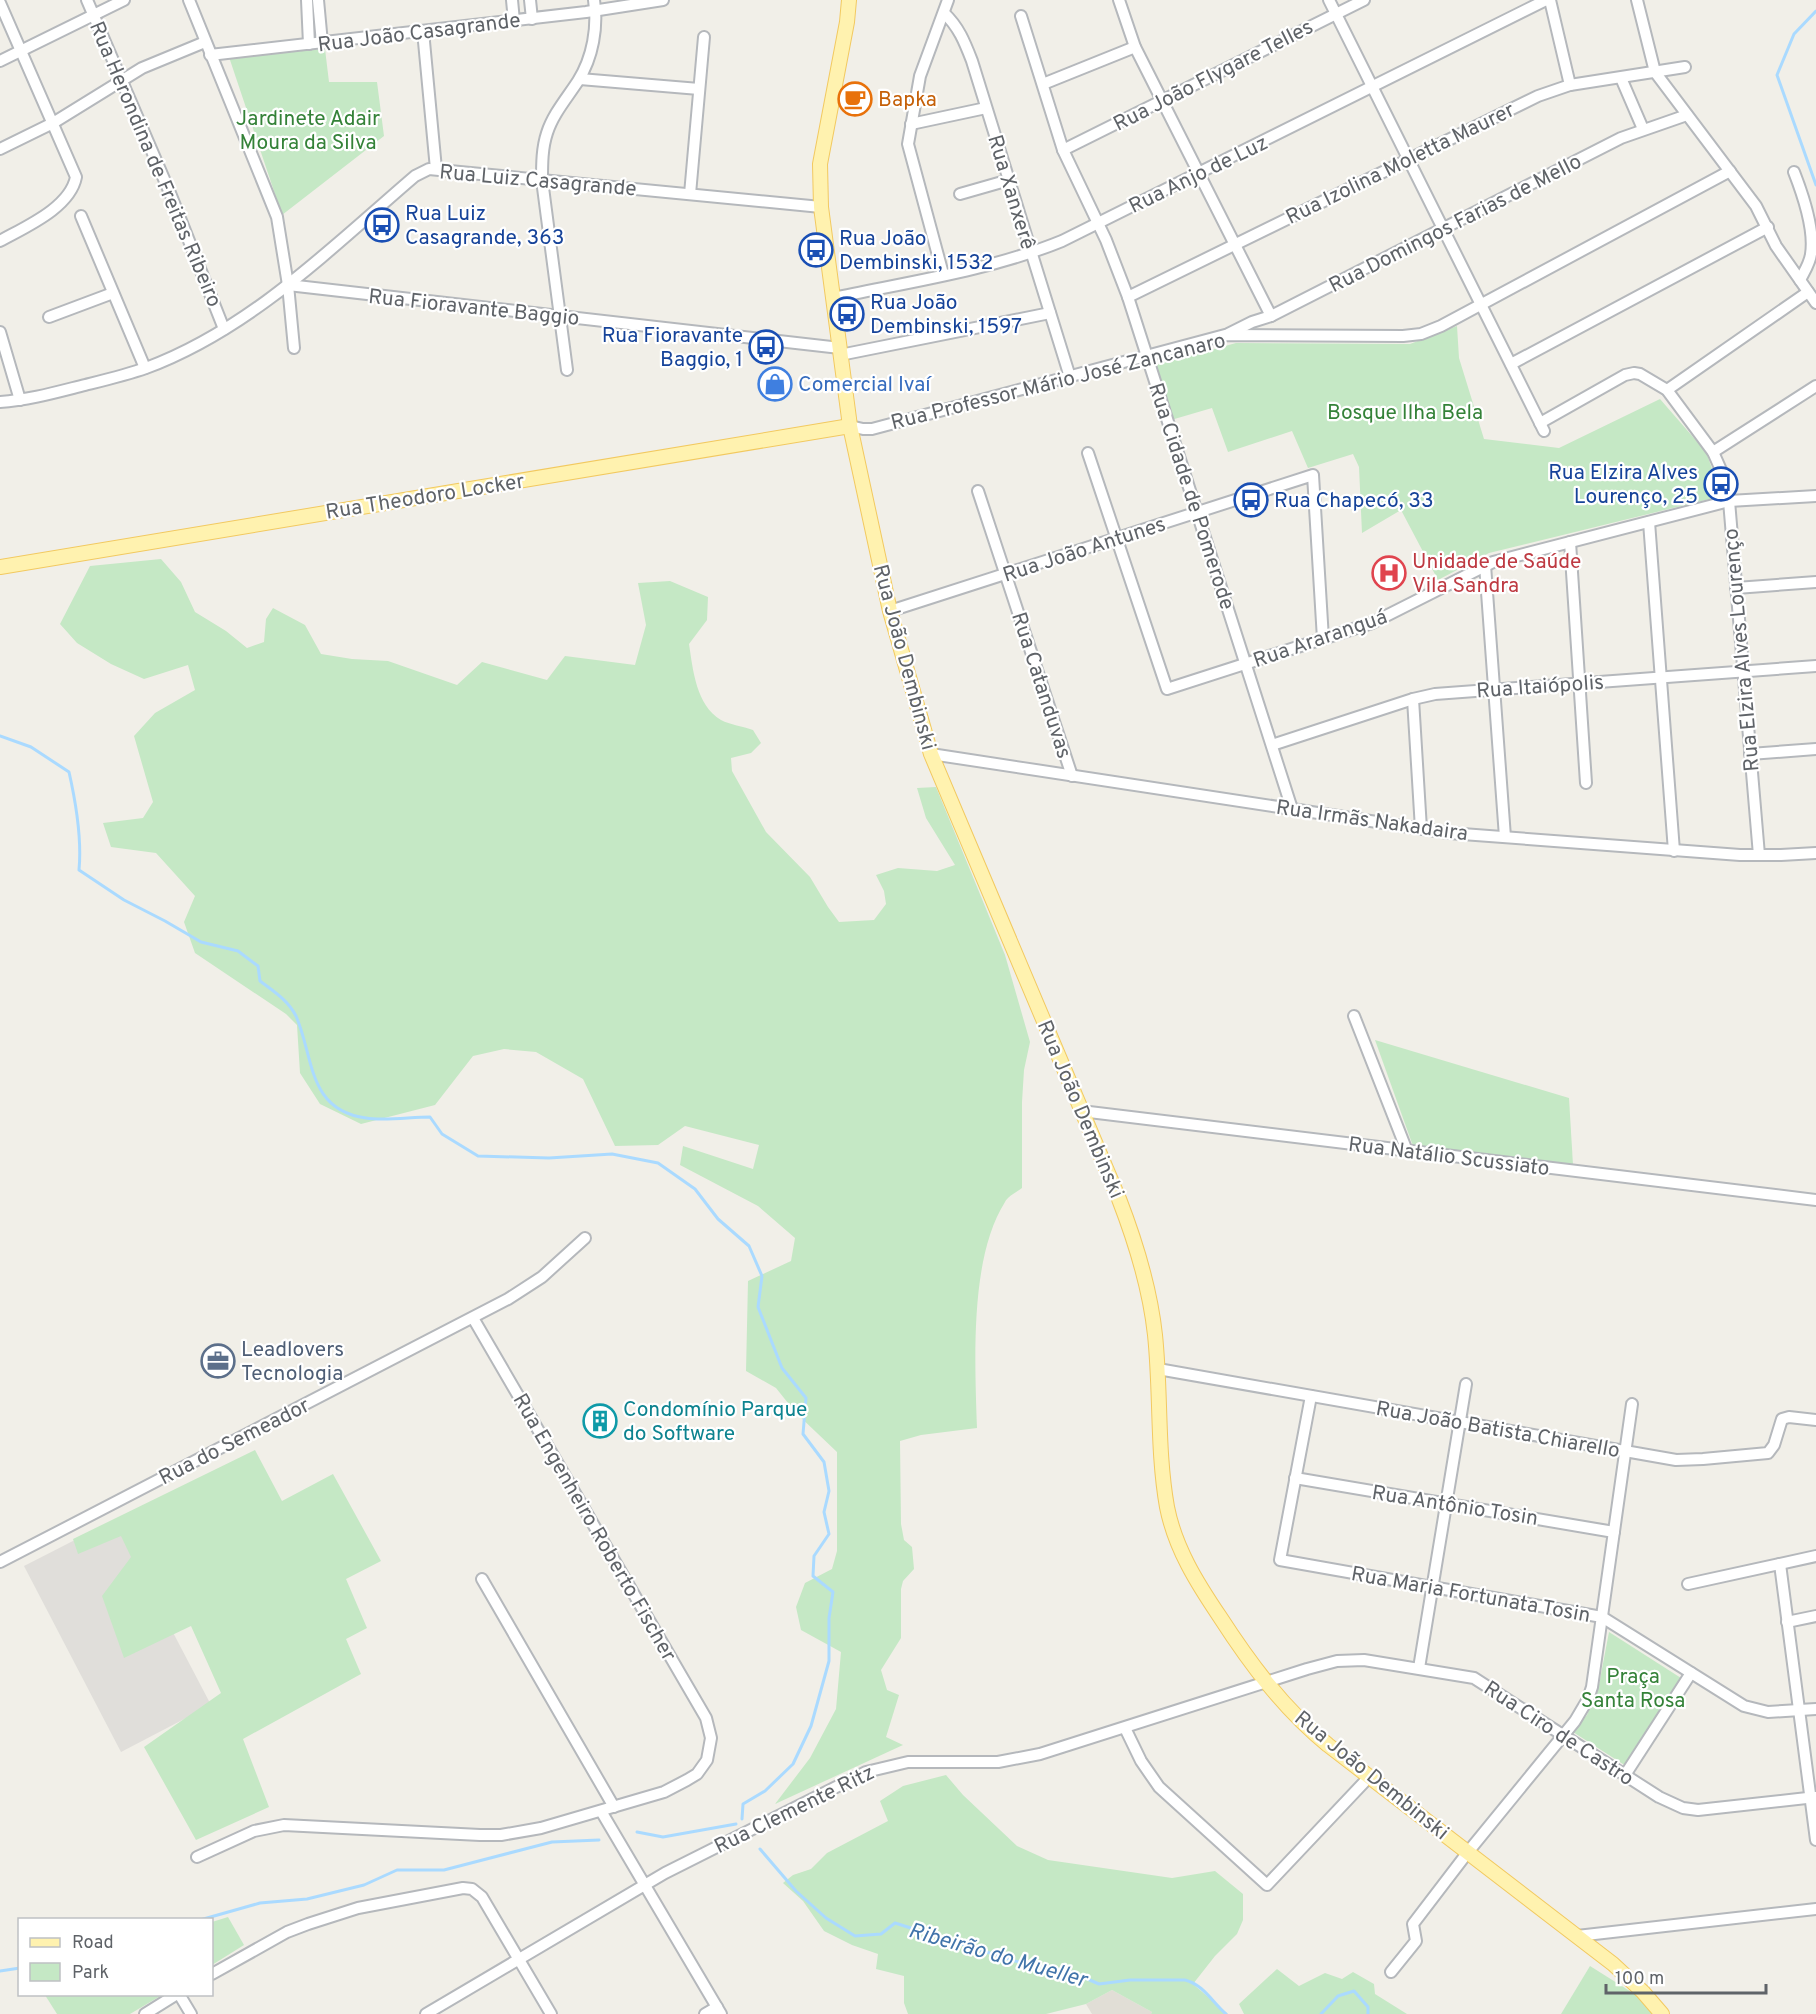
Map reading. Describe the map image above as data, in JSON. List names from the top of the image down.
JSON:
{
  "streets": {
    "main road": ["Rua Theodoro Locker", "Rua João Dembinski"],
    "street": [
      "Rua João Casagrande",
      "Rua João Flygare Telles",
      "Rua Izolina Moletta Maurer",
      "Rua Herondina de Freitas Ribeiro",
      "Rua Anjo de Luz",
      "Rua Luiz Casagrande",
      "Rua Xanxerê",
      "Rua Domingos Farias de Mello",
      "Rua Fioravante Baggio",
      "Rua Professor Mário José Zancanaro",
      "Rua Cidade de Pomerode",
      "Rua João Antunes",
      "Rua Araranguá",
      "Rua Elzira Alves Lourenço",
      "Rua Catanduvas",
      "Rua Itaiópolis",
      "Rua Irmãs Nakadaira",
      "Rua Natálio Scussiato",
      "Rua João Batista Chiarello",
      "Rua do Semeador",
      "Rua Antônio Tosin",
      "Rua Engenheiro Roberto Fischer",
      "Rua Maria Fortunata Tosin",
      "Rua Ciro de Castro",
      "Rua Clemente Ritz"
    ]
  },
  "crossings": [
    ["Rua João Flygare Telles", "Rua Cidade de Pomerode"],
    ["Rua Izolina Moletta Maurer", "Rua Cidade de Pomerode"],
    ["Rua Herondina de Freitas Ribeiro", "Rua Luiz Casagrande"],
    ["Rua Anjo de Luz", "Rua Xanxerê"],
    ["Rua Anjo de Luz", "Rua Cidade de Pomerode"],
    ["Rua Anjo de Luz", "Rua João Dembinski"],
    ["Rua Luiz Casagrande", "Rua Fioravante Baggio"],
    ["Rua Luiz Casagrande", "Rua João Dembinski"],
    ["Rua Xanxerê", "Rua Fioravante Baggio"],
    ["Rua Xanxerê", "Rua Professor Mário José Zancanaro"],
    ["Rua Domingos Farias de Mello", "Rua Professor Mário José Zancanaro"],
    ["Rua Fioravante Baggio", "Rua João Dembinski"],
    ["Rua Professor Mário José Zancanaro", "Rua Theodoro Locker"],
    ["Rua Professor Mário José Zancanaro", "Rua Cidade de Pomerode"],
    ["Rua Professor Mário José Zancanaro", "Rua João Dembinski"],
    ["Rua Theodoro Locker", "Rua João Dembinski"],
    ["Rua Cidade de Pomerode", "Rua João Antunes"],
    ["Rua Cidade de Pomerode", "Rua Araranguá"],
    ["Rua Cidade de Pomerode", "Rua Itaiópolis"],
    ["Rua Cidade de Pomerode", "Rua Irmãs Nakadaira"],
    ["Rua João Antunes", "Rua Araranguá"],
    ["Rua João Antunes", "Rua João Dembinski"],
    ["Rua João Antunes", "Rua Catanduvas"],
    ["Rua Araranguá", "Rua Elzira Alves Lourenço"],
    ["Rua Elzira Alves Lourenço", "Rua Itaiópolis"],
    ["Rua Elzira Alves Lourenço", "Rua Irmãs Nakadaira"],
    ["Rua João Dembinski", "Rua Irmãs Nakadaira"],
    ["Rua João Dembinski", "Rua Natálio Scussiato"],
    ["Rua João Dembinski", "Rua João Batista Chiarello"],
    ["Rua João Dembinski", "Rua Ciro de Castro"],
    ["Rua João Dembinski", "Rua Clemente Ritz"],
    ["Rua Catanduvas", "Rua Irmãs Nakadaira"],
    ["Rua do Semeador", "Rua Engenheiro Roberto Fischer"],
    ["Rua Antônio Tosin", "Rua Maria Fortunata Tosin"],
    ["Rua Ciro de Castro", "Rua Clemente Ritz"]
  ],
  "water": ["Ribeirão do Mueller"],
  "parks": ["Jardinete Adair Moura da Silva", "Bosque Ilha Bela", "Praça Santa Rosa"],
  "places": {
    "cafe": ["Bapka"],
    "bus stop": [
      "Rua Luiz Casagrande, 363",
      "Rua João Dembinski, 1532",
      "Rua João Dembinski, 1597",
      "Rua Fioravante Baggio, 1",
      "Rua Elzira Alves Lourenço, 25",
      "Rua Chapecó, 33"
    ],
    "shop": ["Comercial Ivaí"],
    "hospital": ["Unidade de Saúde Vila Sandra"],
    "office": ["Leadlovers Tecnologia"],
    "building": ["Condomínio Parque do Software"]
  },
  "legend": ["Road", "Park"],
  "scale_bar": "100 m"
}
